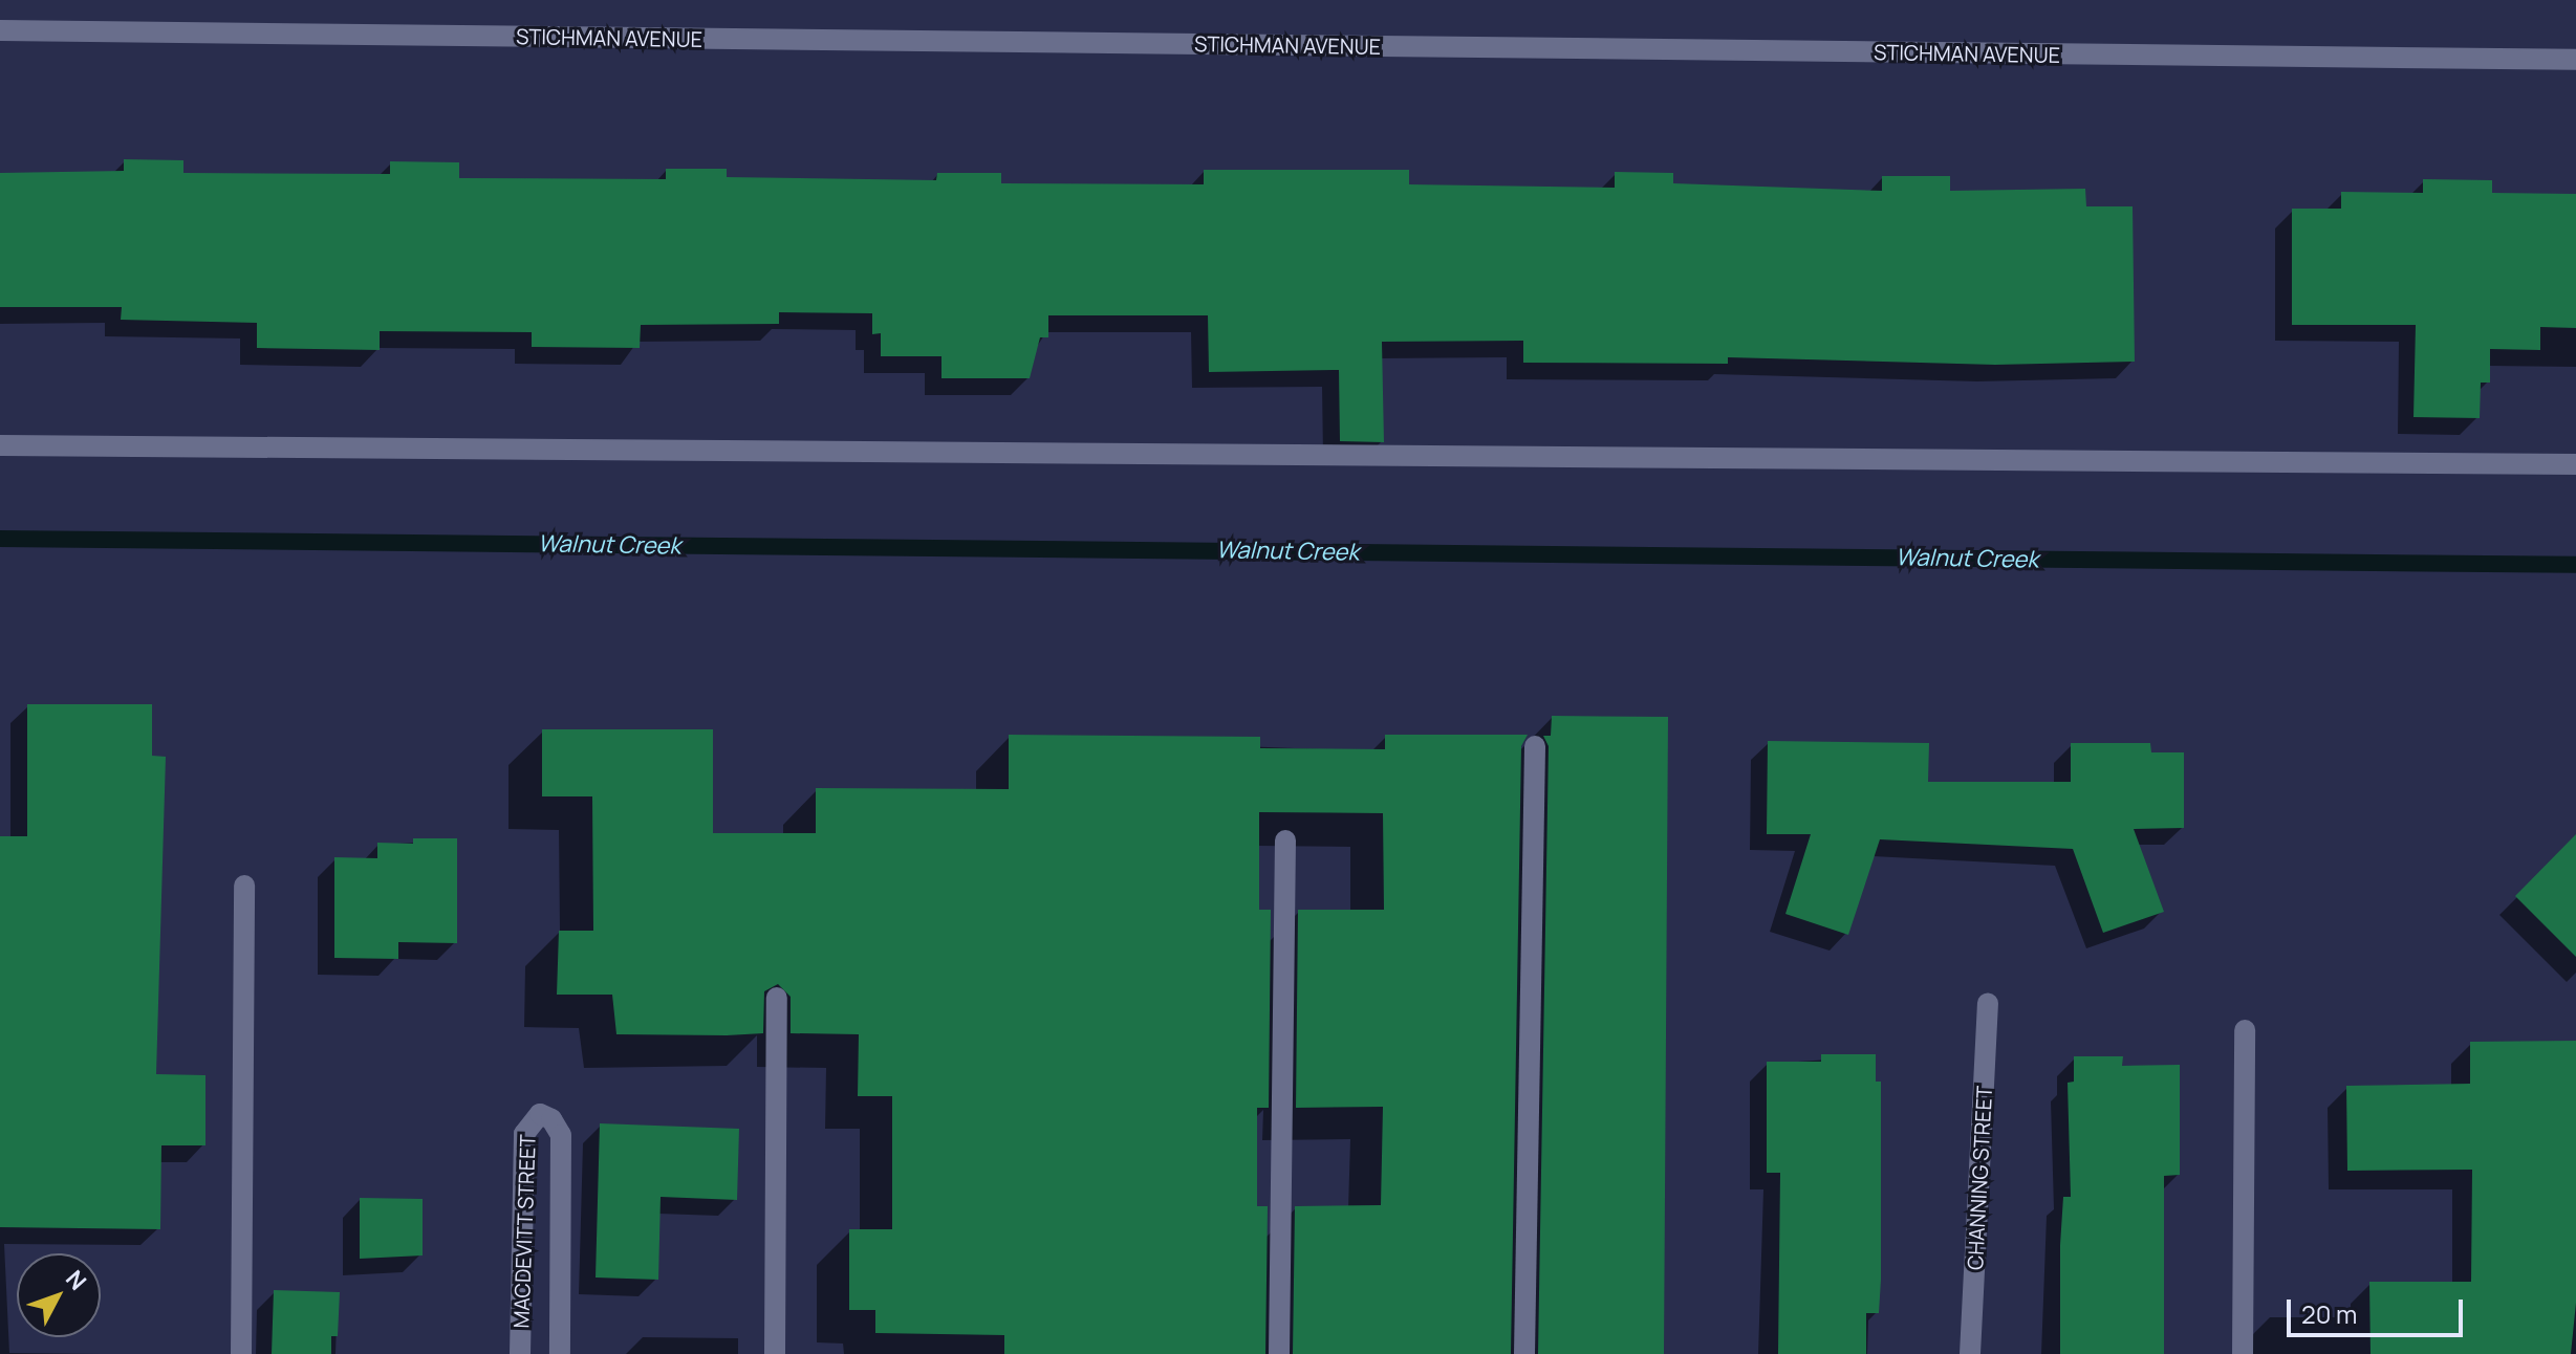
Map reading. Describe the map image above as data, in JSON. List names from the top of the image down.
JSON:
{
  "streets": {
    "street": ["STICHMAN AVENUE", "CHANNING STREET", "MACDEVITT STREET"]
  },
  "water": ["Walnut Creek"],
  "scale_bar": "20 m",
  "north": "top right"
}
